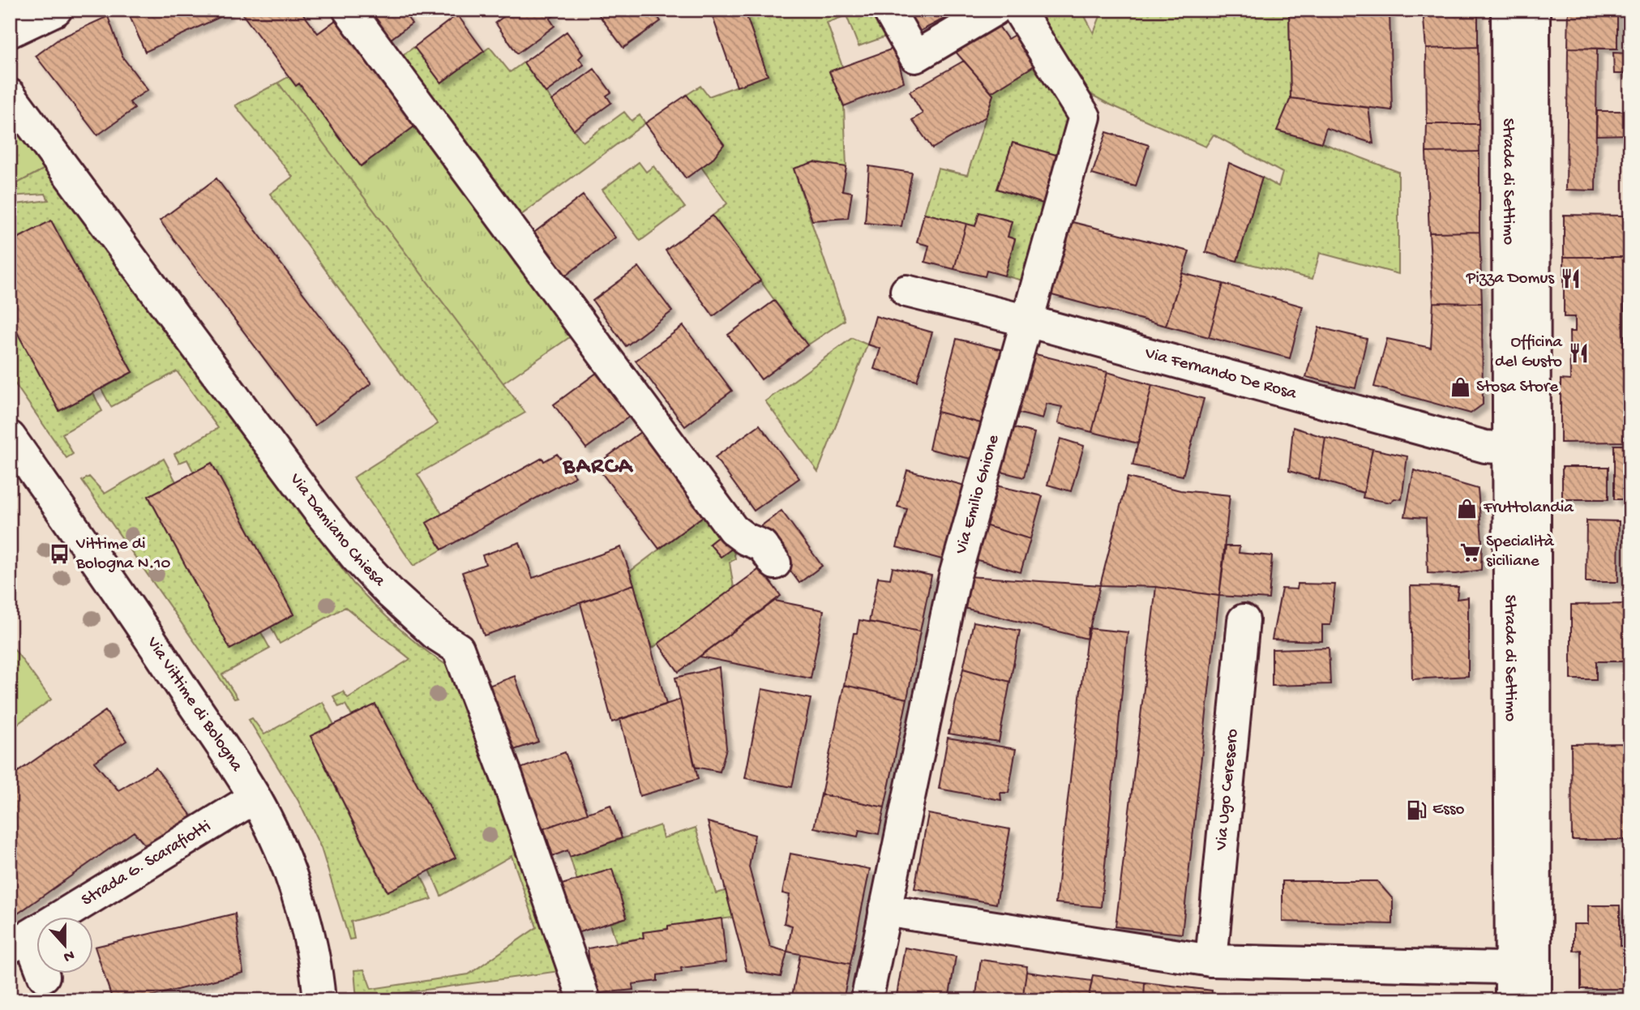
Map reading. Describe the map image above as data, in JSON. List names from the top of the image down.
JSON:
{
  "streets": {
    "street": [
      "Strada di Settimo",
      "Via Fernando De Rosa",
      "Via Emilio Ghione",
      "Via Damiano Chiesa",
      "Via Vittime di Bologna",
      "Via Ugo Ceresero",
      "Strada G. Scarafiotti"
    ]
  },
  "crossings": [
    ["Strada di Settimo", "Via Fernando De Rosa"],
    ["Via Fernando De Rosa", "Via Emilio Ghione"],
    ["Via Vittime di Bologna", "Strada G. Scarafiotti"]
  ],
  "districts": ["BARCA"],
  "places": {
    "restaurant": ["Pizza Domus", "Officina del Gusto"],
    "shop": ["Stosa Store", "Fruttolandia"],
    "supermarket": ["Specialità siciliane"],
    "bus stop": ["Vittime di Bologna N.10"],
    "fuel station": ["Esso"]
  },
  "north": "bottom"
}
